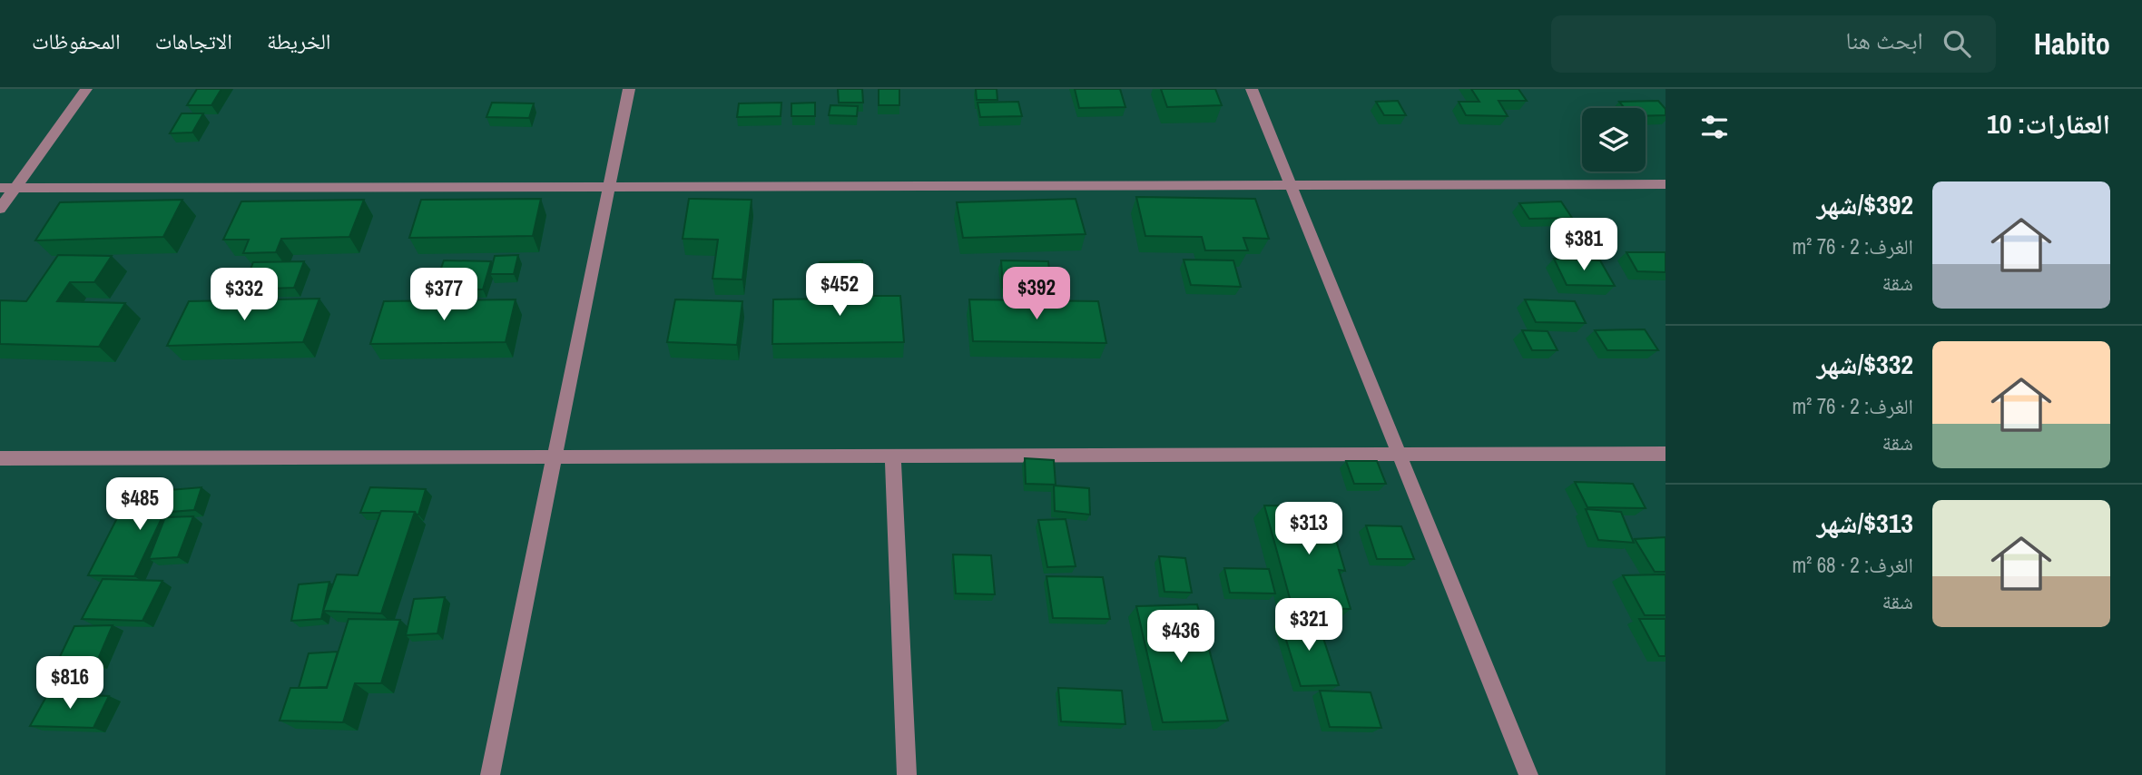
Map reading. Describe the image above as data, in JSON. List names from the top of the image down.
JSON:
{
  "page": {
    "header": "Habito",
    "search": "ابحث هنا",
    "nav": ["الخريطة", "الاتجاهات", "المحفوظات"],
    "heading": "العقارات: 10",
    "list": [
      {
        "name": "$392/شهر",
        "note": "الغرف: 2 · 76 m² · شقة"
      },
      {
        "name": "$332/شهر",
        "note": "الغرف: 2 · 76 m² · شقة"
      },
      {
        "name": "$313/شهر",
        "note": "الغرف: 2 · 68 m² · شقة"
      }
    ],
    "price": [
      "$381",
      "$452",
      "$392",
      "$332",
      "$377",
      "$485",
      "$313",
      "$321",
      "$436",
      "$816"
    ]
  }
}
